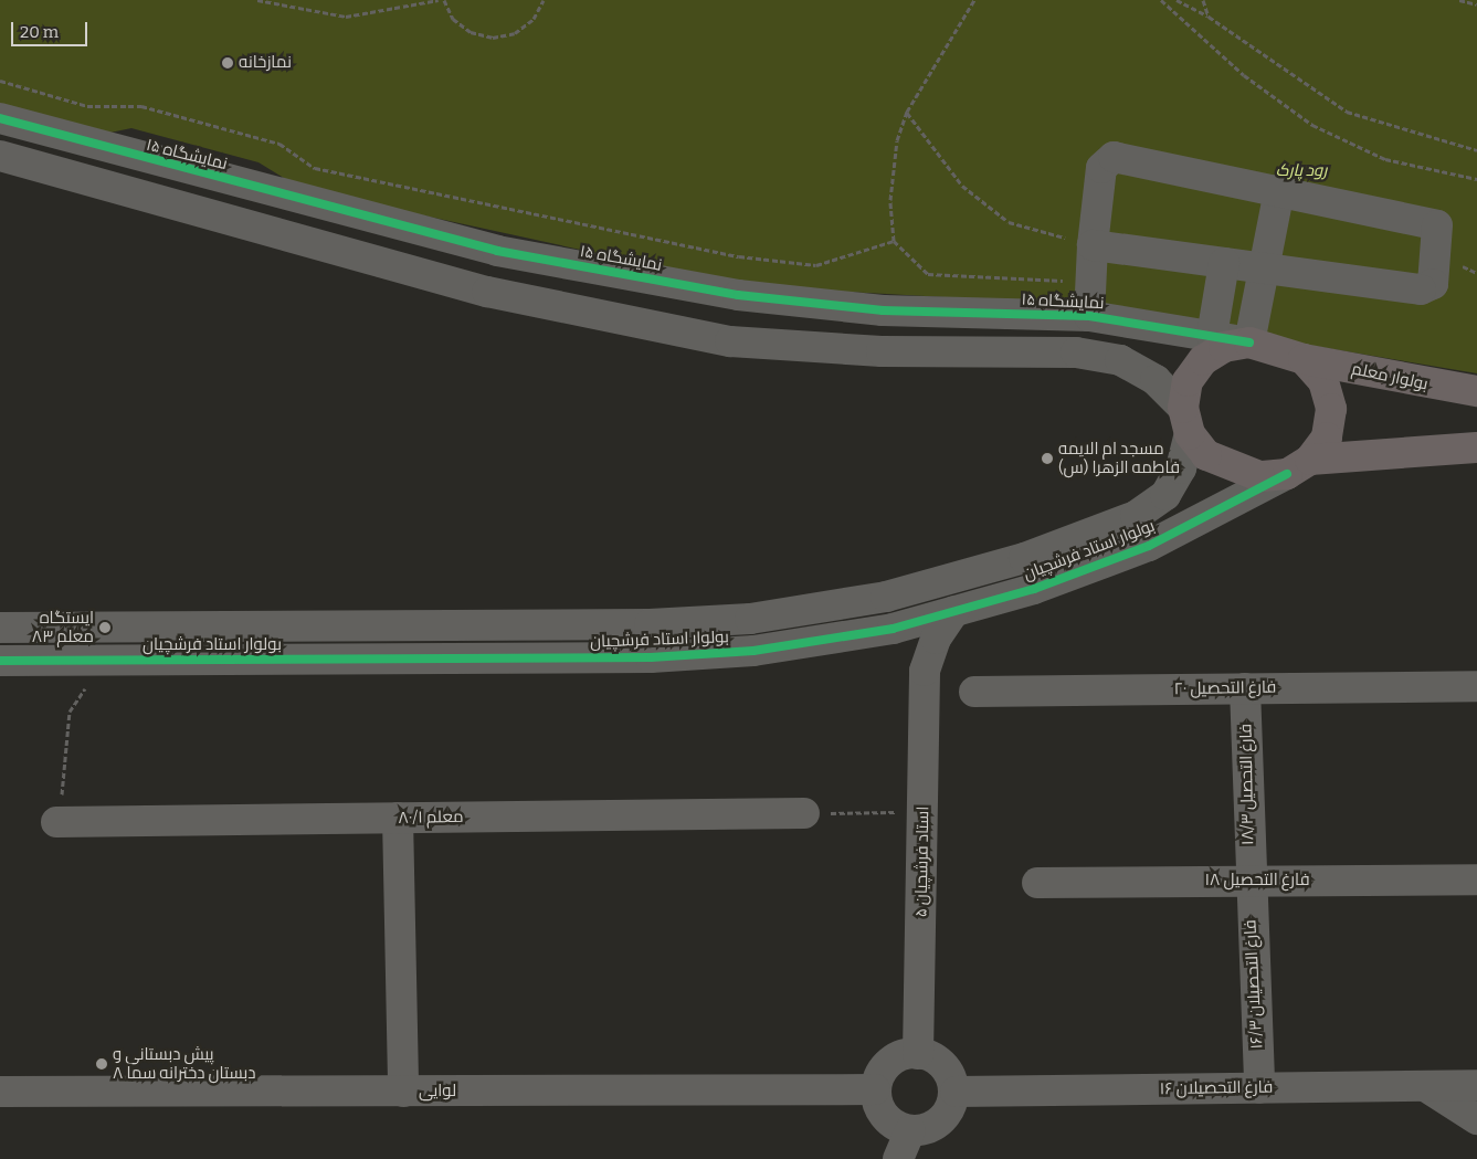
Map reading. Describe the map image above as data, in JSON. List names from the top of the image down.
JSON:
{
  "streets": {
    "main road": ["بولوار معلم"],
    "street": [
      "نمایشگاه ۱۵",
      "بولوار استاد فرشچیان",
      "فارغ التحصیل ۲۰",
      "فارغ التحصیل ۱۸/۳",
      "معلم ۸۰/۱",
      "استاد فرشچیان ۵",
      "فارغ التحصیل ۱۸",
      "فارغ التحصیلان ۱۶/۳",
      "فارغ التحصیلان ۱۶",
      "لوایی"
    ]
  },
  "crossings": [
    ["نمایشگاه ۱۵", "بولوار معلم"],
    ["نمایشگاه ۱۵", "بولوار استاد فرشچیان"],
    ["بولوار معلم", "بولوار استاد فرشچیان"],
    ["بولوار استاد فرشچیان", "استاد فرشچیان ۵"],
    ["فارغ التحصیل ۲۰", "فارغ التحصیل ۱۸/۳"],
    ["فارغ التحصیل ۱۸/۳", "فارغ التحصیل ۱۸"],
    ["فارغ التحصیل ۱۸/۳", "فارغ التحصیلان ۱۶/۳"],
    ["استاد فرشچیان ۵", "فارغ التحصیلان ۱۶"],
    ["استاد فرشچیان ۵", "لوایی"],
    ["فارغ التحصیل ۱۸", "فارغ التحصیلان ۱۶/۳"],
    ["فارغ التحصیلان ۱۶/۳", "فارغ التحصیلان ۱۶"],
    ["فارغ التحصیلان ۱۶", "لوایی"]
  ],
  "parks": ["رود پارک"],
  "places": [
    "نمازخانه",
    "مسجد ام الایمه فاطمه الزهرا (س)",
    "ایستگاه معلم ۸۳",
    "پیش دبستانی و دبستان دخترانه سما ۸"
  ],
  "scale_bar": "20 m"
}
